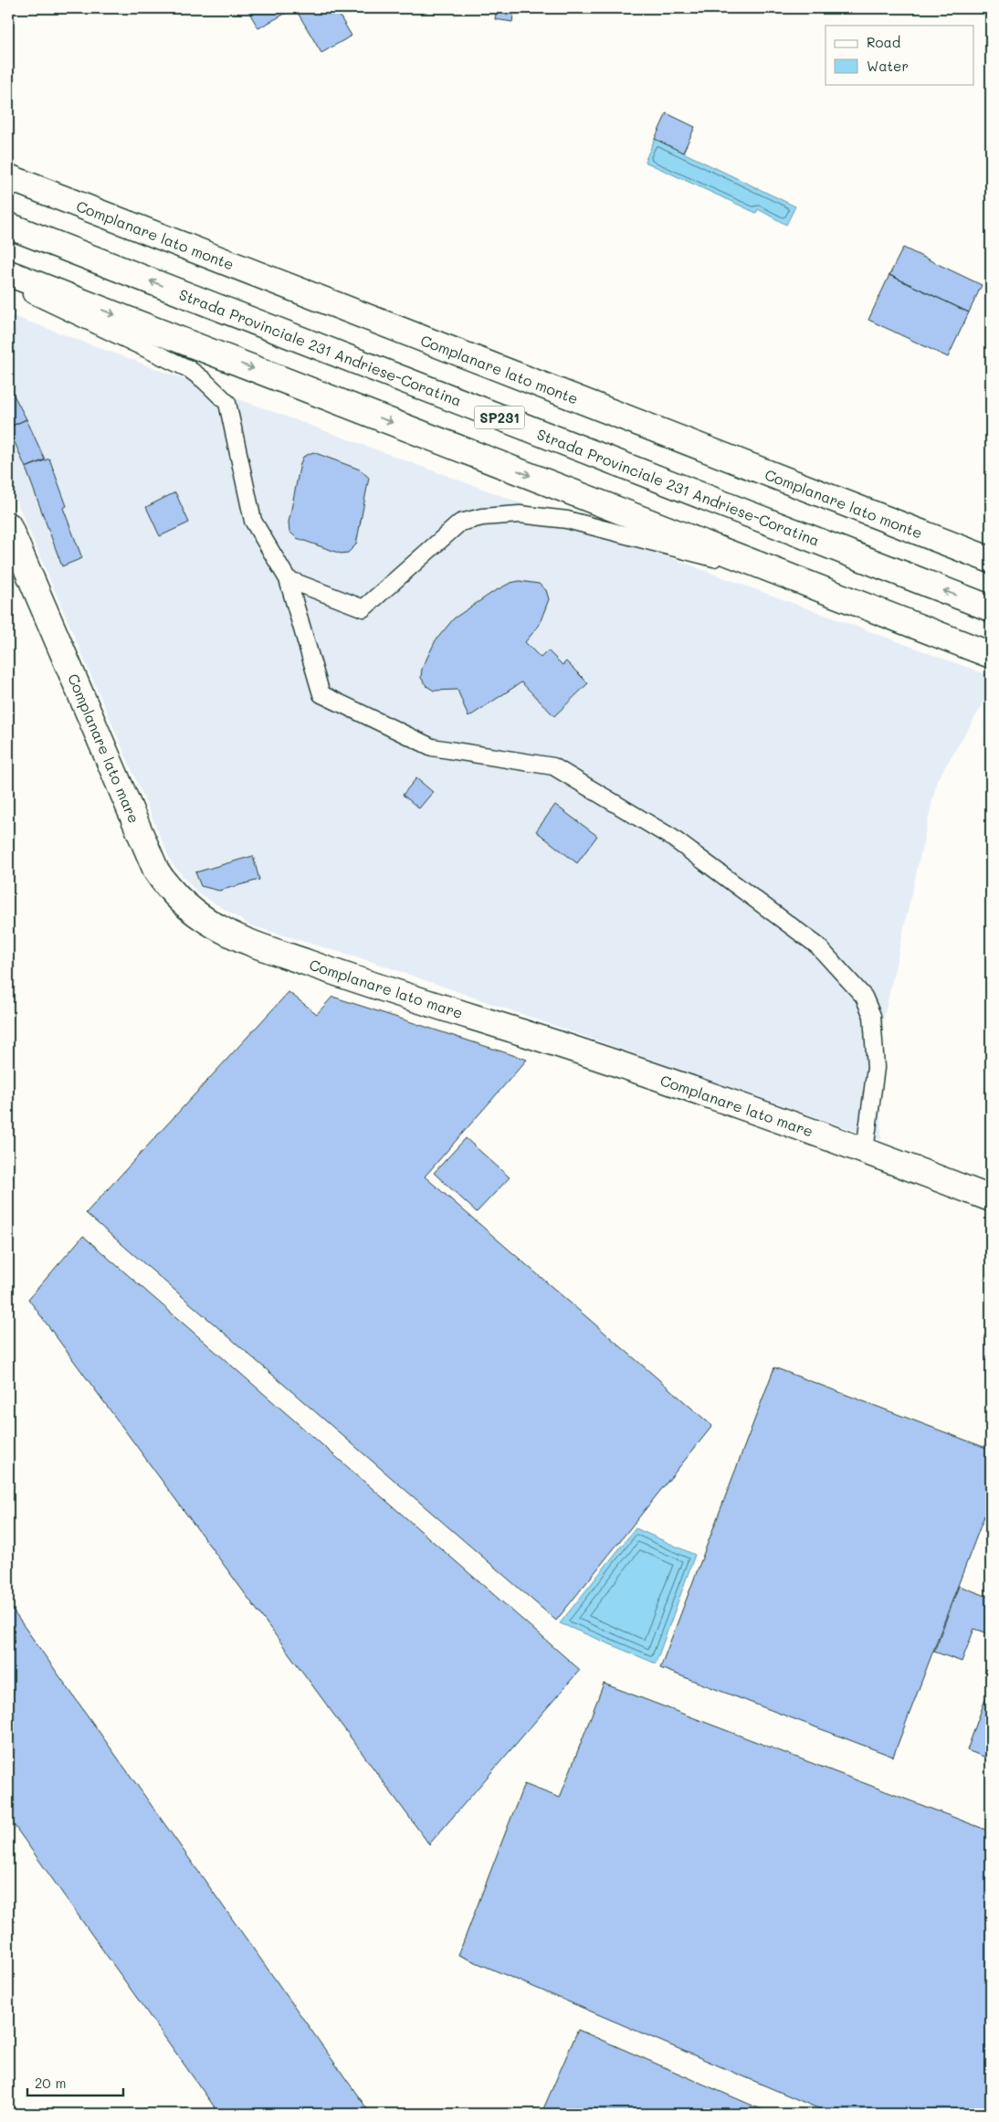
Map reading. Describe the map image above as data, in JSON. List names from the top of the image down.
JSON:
{
  "streets": {
    "main road": [
      "Complanare lato monte",
      "Strada Provinciale 231 Andriese-Coratina",
      "SP231",
      "Complanare lato mare"
    ]
  },
  "legend": ["Road", "Water"],
  "scale_bar": "20 m"
}
